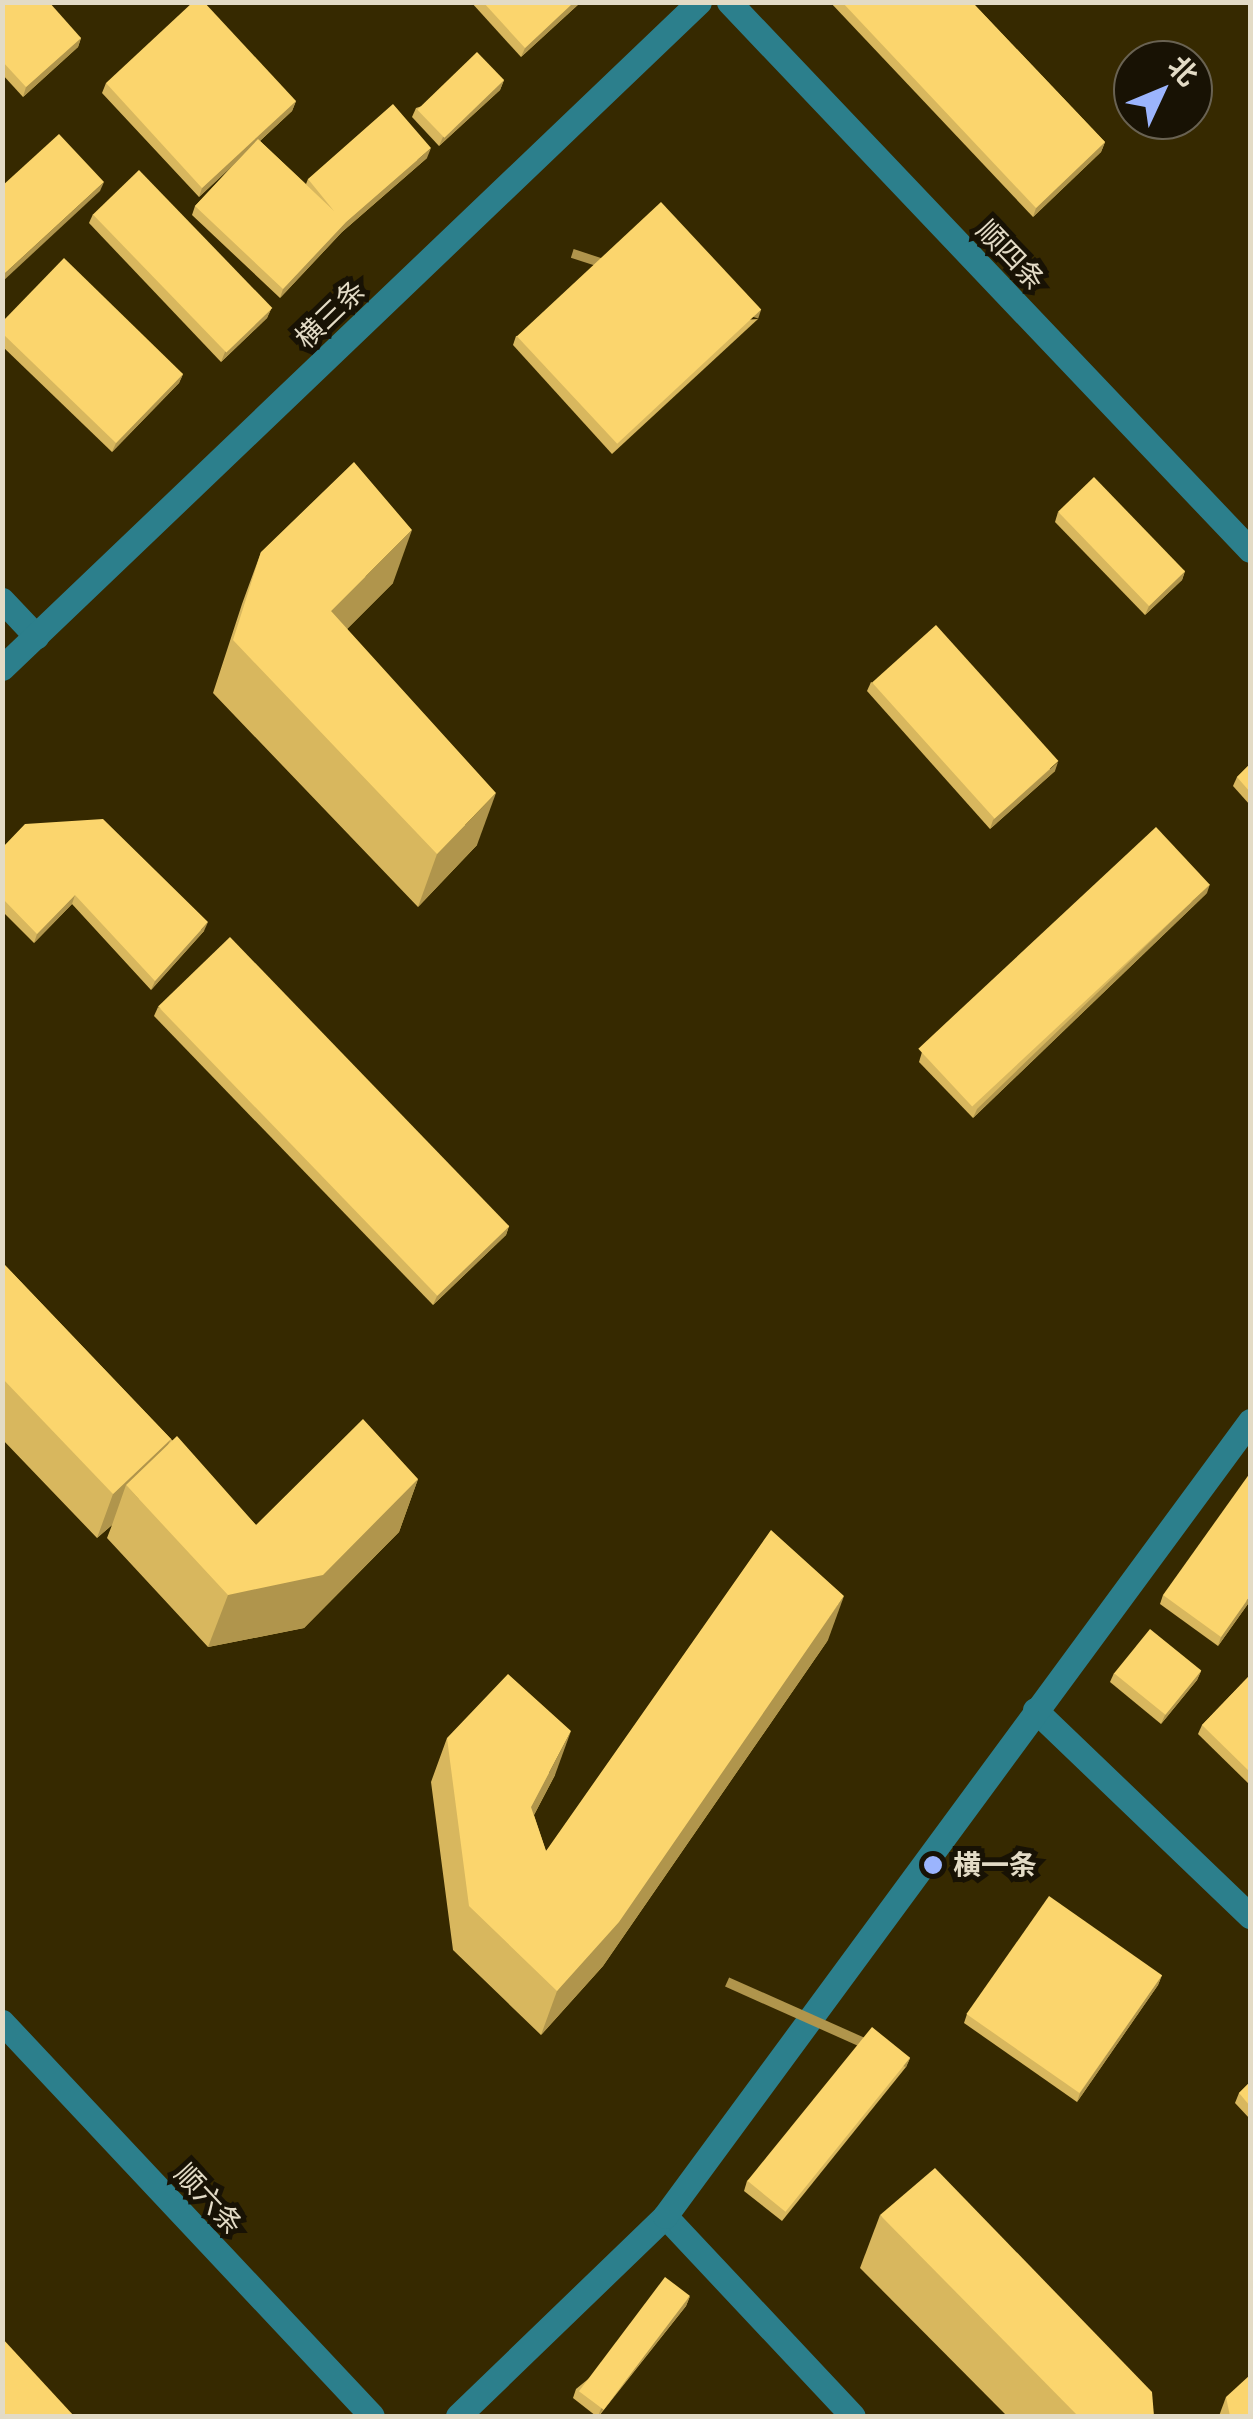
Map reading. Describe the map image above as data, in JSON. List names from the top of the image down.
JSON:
{
  "streets": {
    "street": ["顺四条", "横三条", "顺六条"]
  },
  "places": ["横一条"],
  "north": "top right"
}
